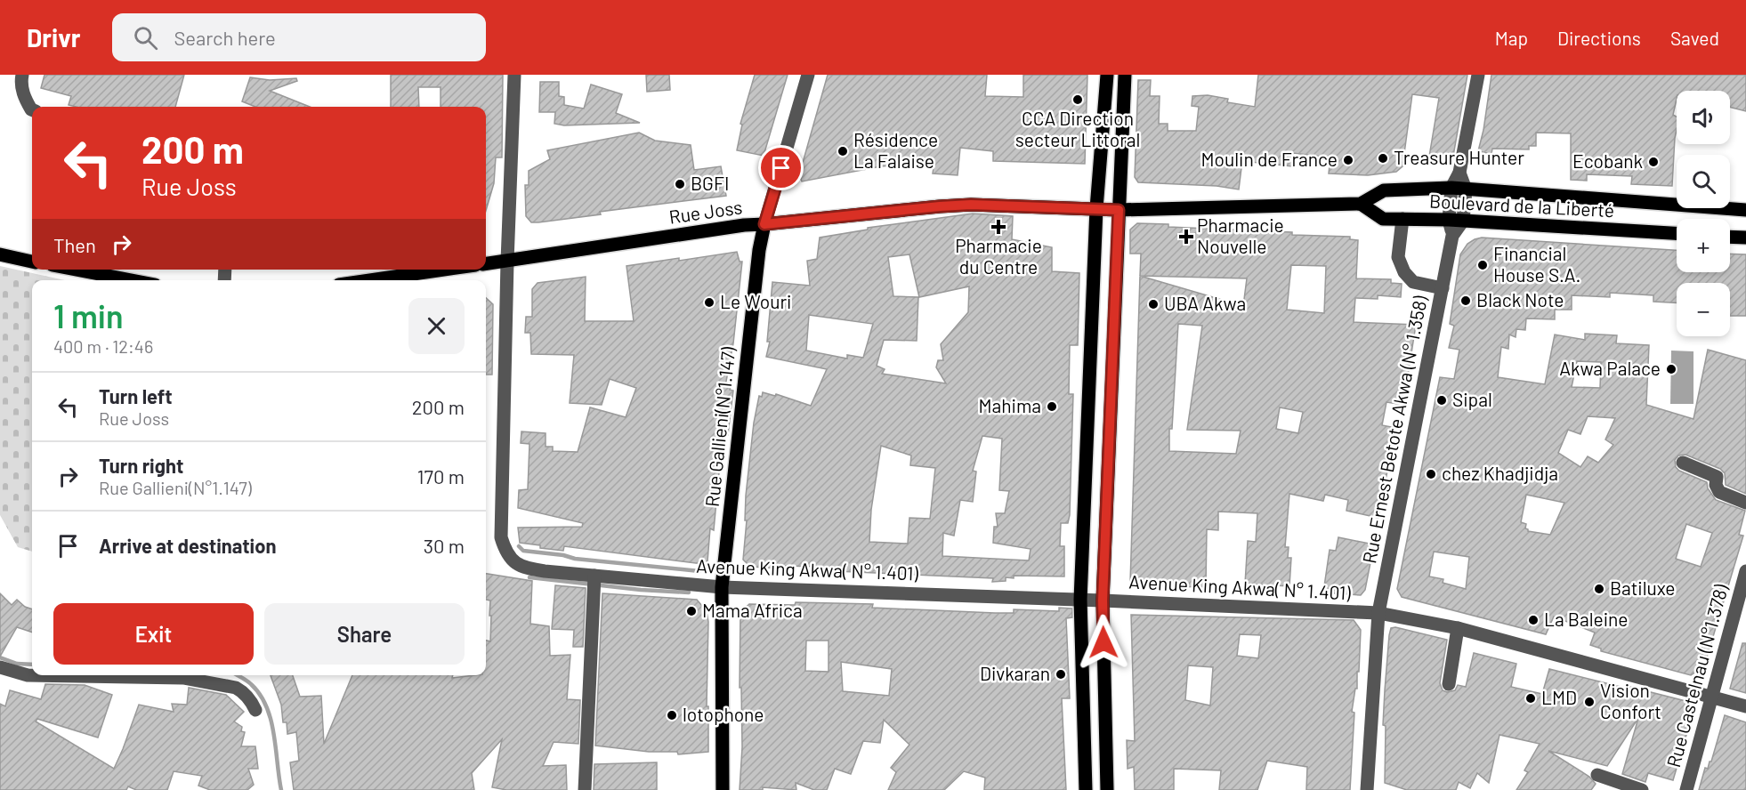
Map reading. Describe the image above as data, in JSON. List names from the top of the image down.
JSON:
{
  "streets": {
    "main road": ["Boulevard de la Liberté", "Rue Joss", "Rue Gallieni(N°1.147)"],
    "street": ["Rue Ernest Betote Akwa (N° 1.358)", "Avenue King Akwa( N° 1.401)", "Rue Castelnau (N°1.378)"]
  },
  "crossings": [
    ["Boulevard de la Liberté", "Rue Joss"],
    ["Boulevard de la Liberté", "Rue Ernest Betote Akwa (N° 1.358)"],
    ["Rue Joss", "Rue Gallieni(N°1.147)"],
    ["Rue Joss", "Avenue King Akwa( N° 1.401)"],
    ["Rue Gallieni(N°1.147)", "Avenue King Akwa( N° 1.401)"],
    ["Rue Ernest Betote Akwa (N° 1.358)", "Avenue King Akwa( N° 1.401)"],
    ["Avenue King Akwa( N° 1.401)", "Rue Castelnau (N°1.378)"]
  ],
  "places": {
    "other": [
      "CCA Direction secteur Littoral",
      "Résidence La Falaise",
      "Treasure Hunter",
      "Moulin de France",
      "Ecobank",
      "BGFI",
      "Financial House S.A.",
      "Black Note",
      "Le Wouri",
      "UBA Akwa",
      "Akwa Palace",
      "Sipal",
      "Mahima",
      "chez Khadjidja",
      "Batiluxe",
      "Mama Africa",
      "La Baleine",
      "Divkaran",
      "LMD",
      "Vision Confort",
      "lotophone"
    ],
    "health": ["Pharmacie du Centre", "Pharmacie Nouvelle"]
  },
  "page": {
    "header": "Drivr",
    "search": "Search here",
    "nav": ["Map", "Directions", "Saved"],
    "map_buttons": ["+", "−"],
    "turn": ["200 m", "Rue Joss"],
    "then": "Then",
    "heading": ["1 min", "400 m · 12:46"],
    "list": [
      {
        "name": "Turn left",
        "note": "Rue Joss",
        "value": "200 m"
      },
      {
        "name": "Turn right",
        "note": "Rue Gallieni(N°1.147)",
        "value": "170 m"
      },
      {
        "name": "Arrive at destination",
        "value": "30 m"
      }
    ],
    "buttons": ["Exit", "Share"]
  }
}
